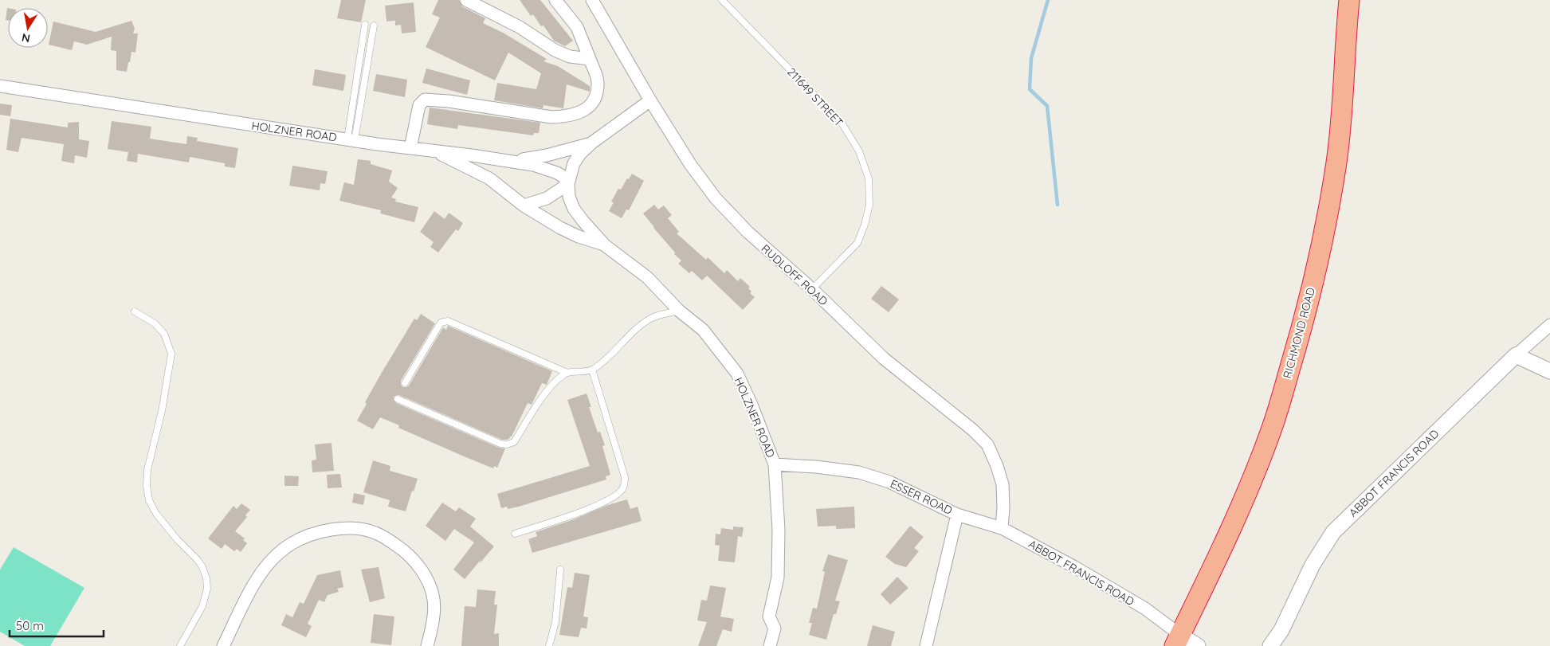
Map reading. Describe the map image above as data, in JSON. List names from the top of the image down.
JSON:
{
  "streets": {
    "highway": ["RICHMOND ROAD"],
    "street": [
      "HOLZNER ROAD",
      "RUDLOFF ROAD",
      "ABBOT FRANCIS ROAD",
      "ESSER ROAD"
    ],
    "lane": ["211649 STREET"]
  },
  "crossings": [
    ["211649 STREET", "RUDLOFF ROAD"],
    ["HOLZNER ROAD", "RUDLOFF ROAD"],
    ["HOLZNER ROAD", "ESSER ROAD"],
    ["RUDLOFF ROAD", "ABBOT FRANCIS ROAD"],
    ["RICHMOND ROAD", "ABBOT FRANCIS ROAD"],
    ["ABBOT FRANCIS ROAD", "ESSER ROAD"]
  ],
  "scale_bar": "50 m",
  "north": "bottom"
}
